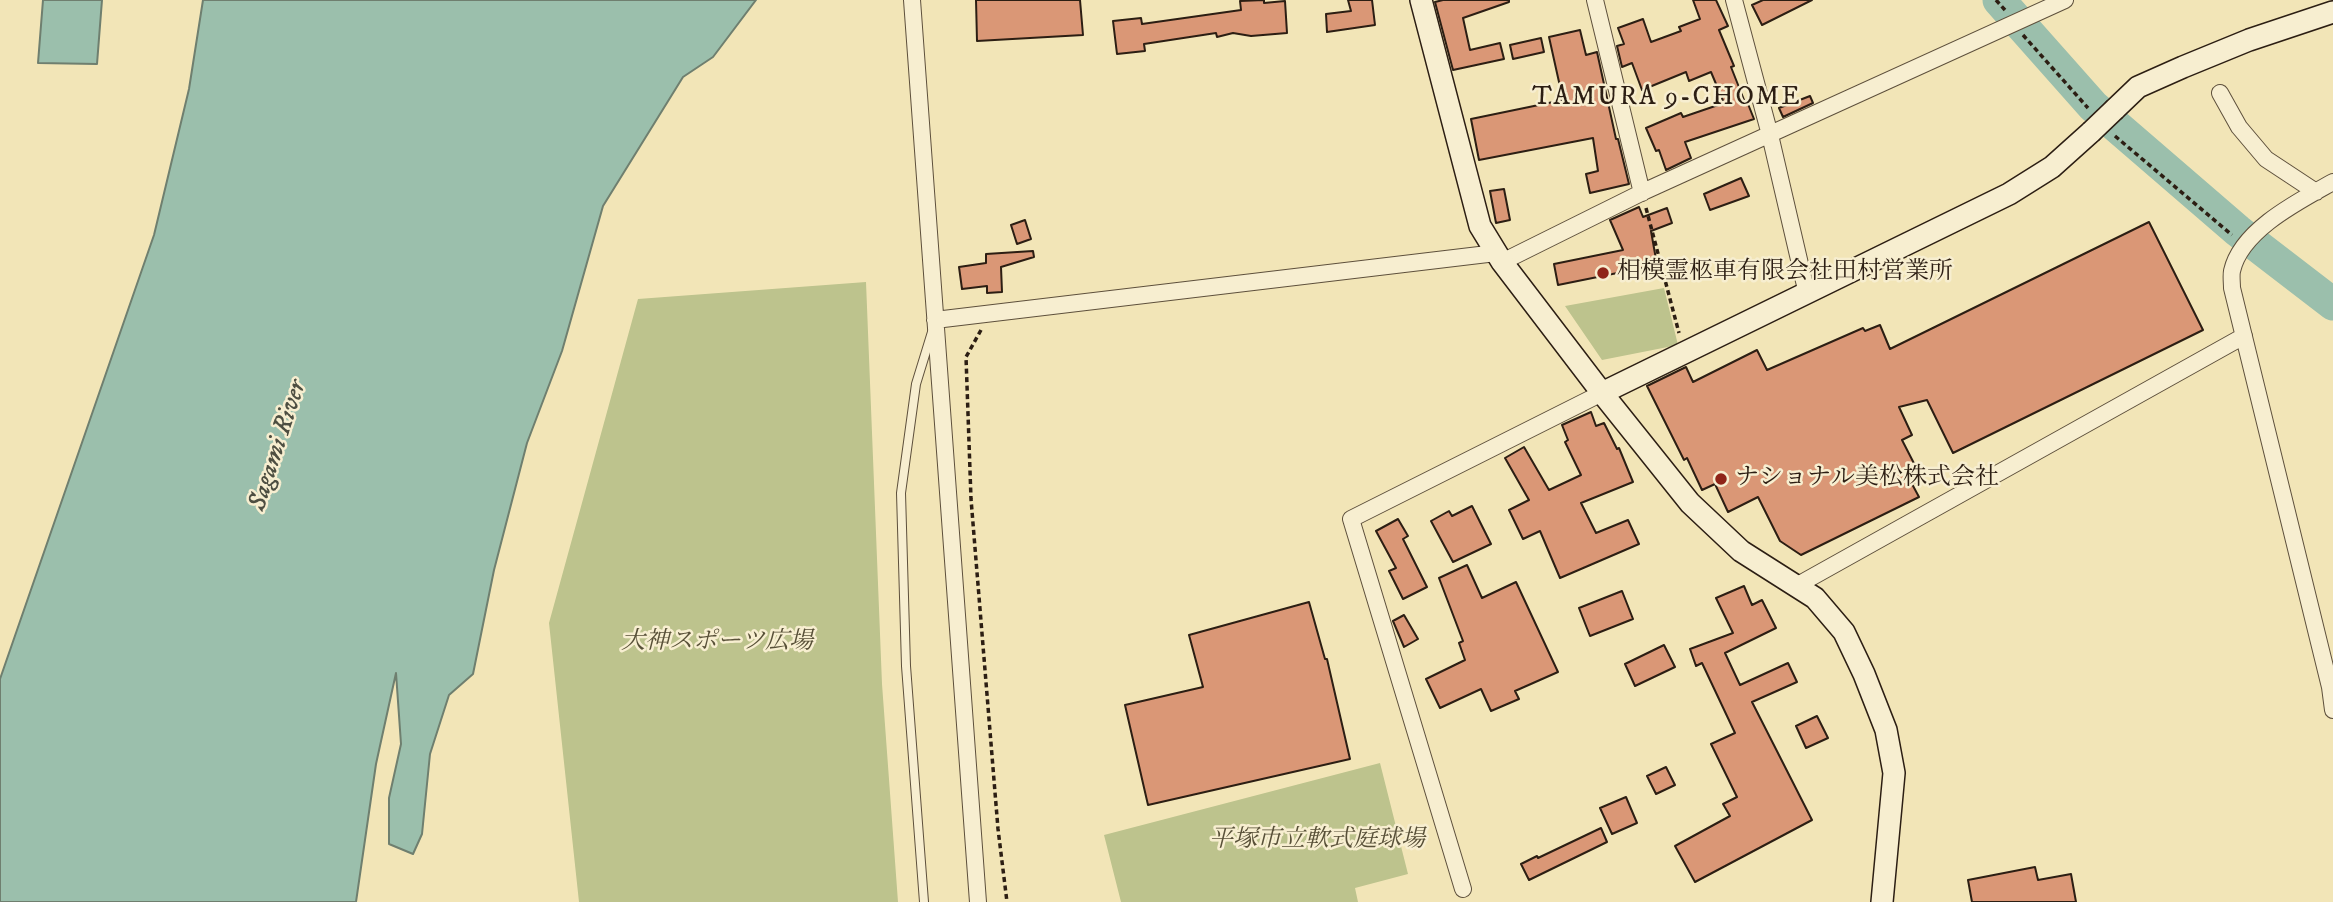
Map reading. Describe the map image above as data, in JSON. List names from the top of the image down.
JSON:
{
  "districts": ["TAMURA 9-CHOME"],
  "water": ["Sagami River"],
  "parks": ["大神スポーツ広場", "平塚市立軟式庭球場"],
  "places": ["相模霊柩車有限会社田村営業所", "ナショナル美松株式会社"]
}
